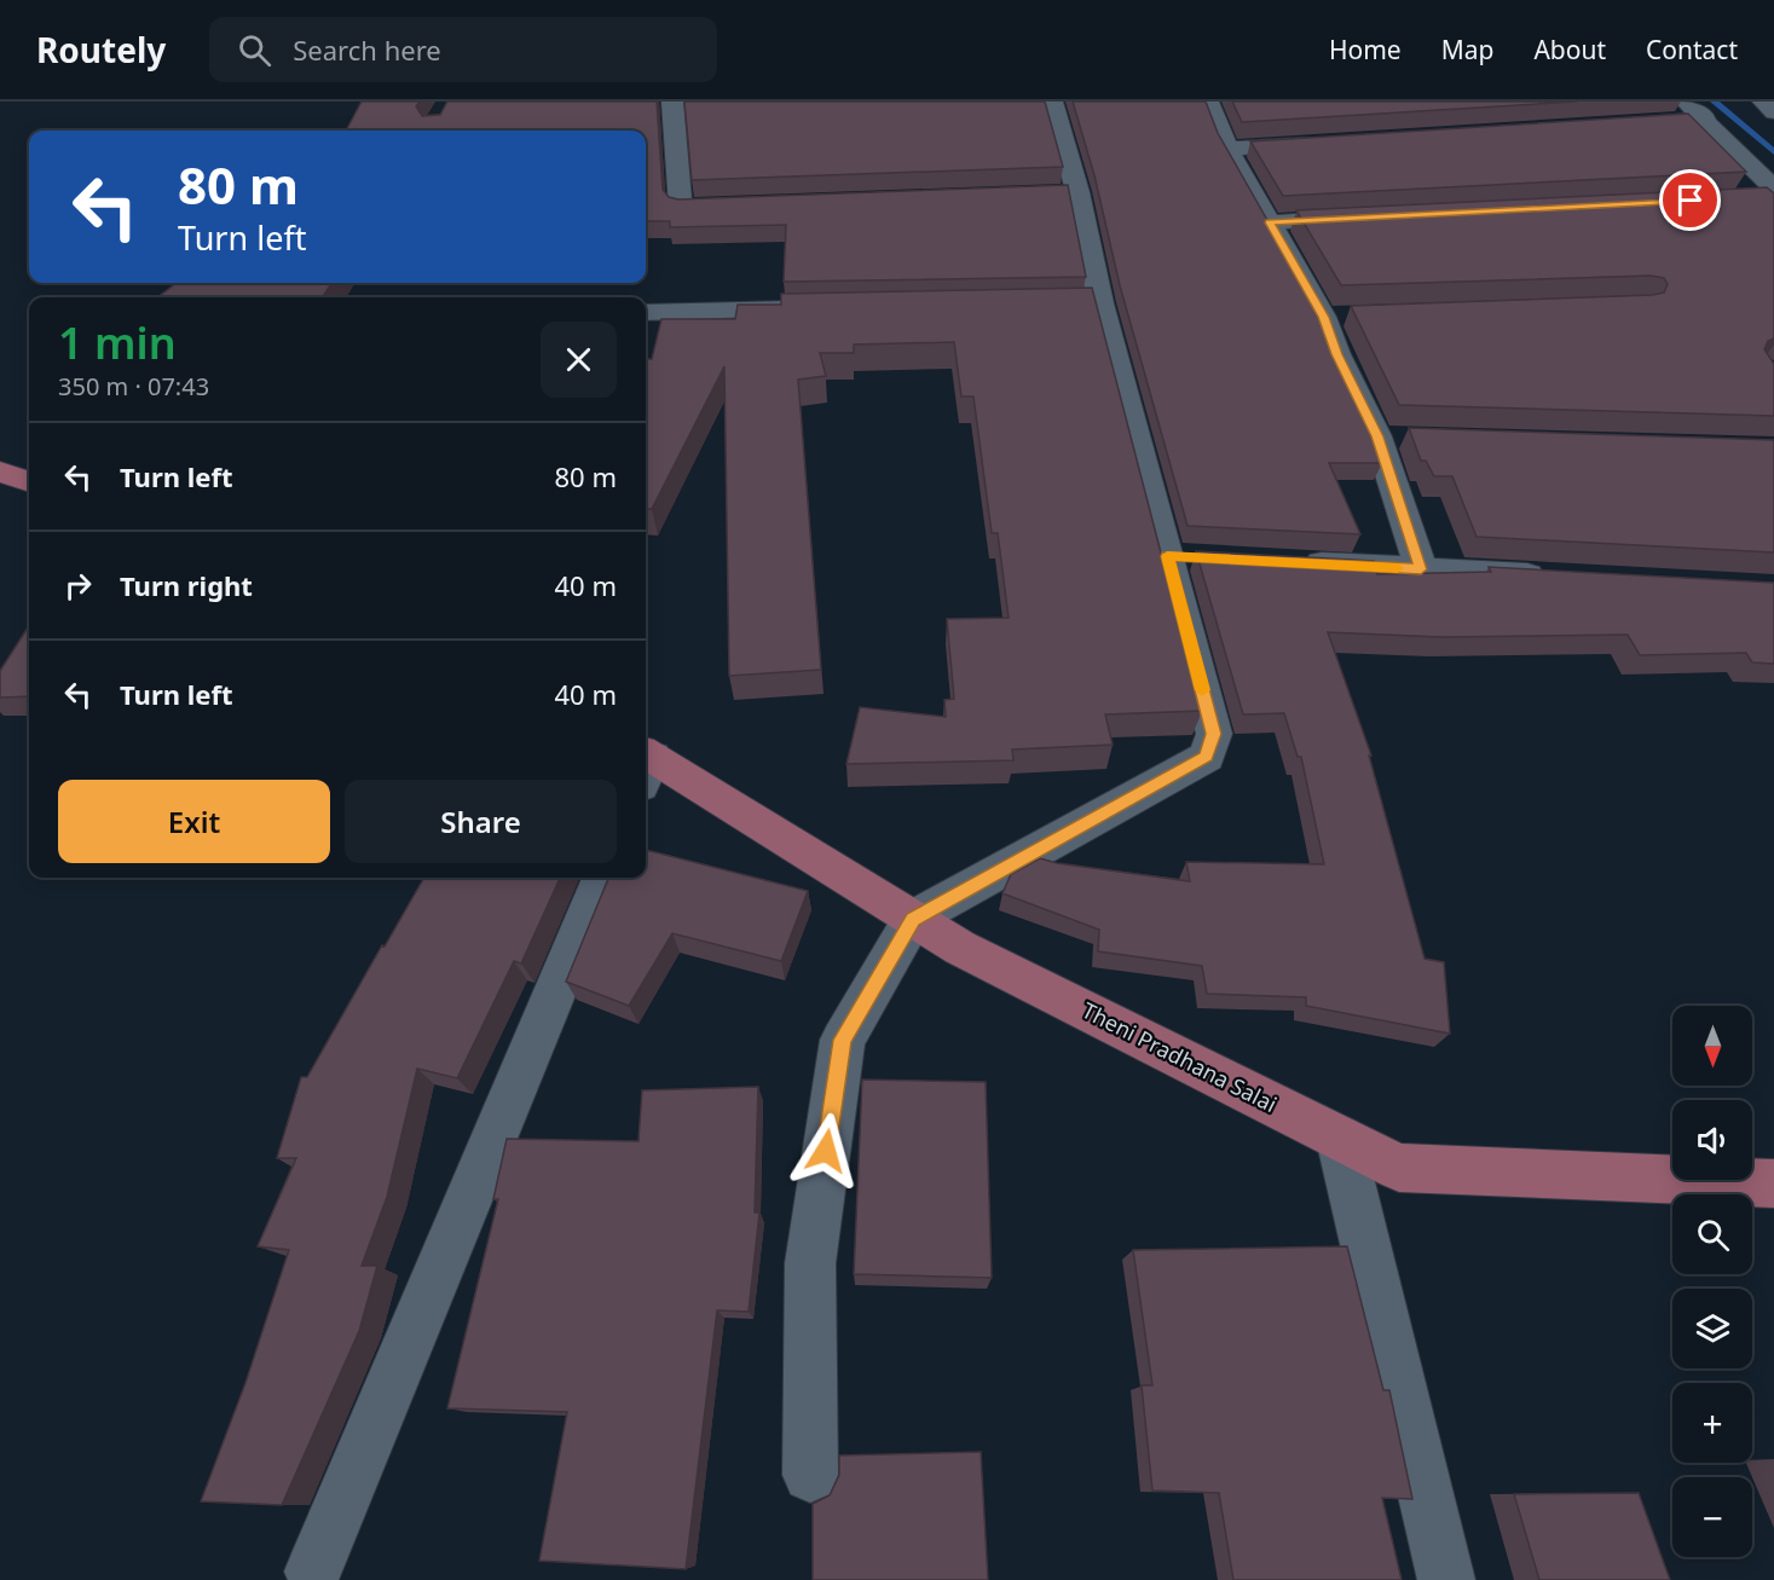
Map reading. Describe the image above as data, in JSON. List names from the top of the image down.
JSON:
{
  "streets": {
    "main road": ["Theni Pradhana Salai"]
  },
  "north": "bottom",
  "page": {
    "header": "Routely",
    "search": "Search here",
    "nav": [
      "Home",
      "Map",
      "About",
      "Contact"
    ],
    "turn": ["80 m", "Turn left"],
    "heading": ["1 min", "350 m · 07:43"],
    "list": [
      {
        "name": "Turn left",
        "value": "80 m"
      },
      {
        "name": "Turn right",
        "value": "40 m"
      },
      {
        "name": "Turn left",
        "value": "40 m"
      }
    ],
    "buttons": ["Exit", "Share"],
    "map_buttons": ["+", "−"]
  }
}
